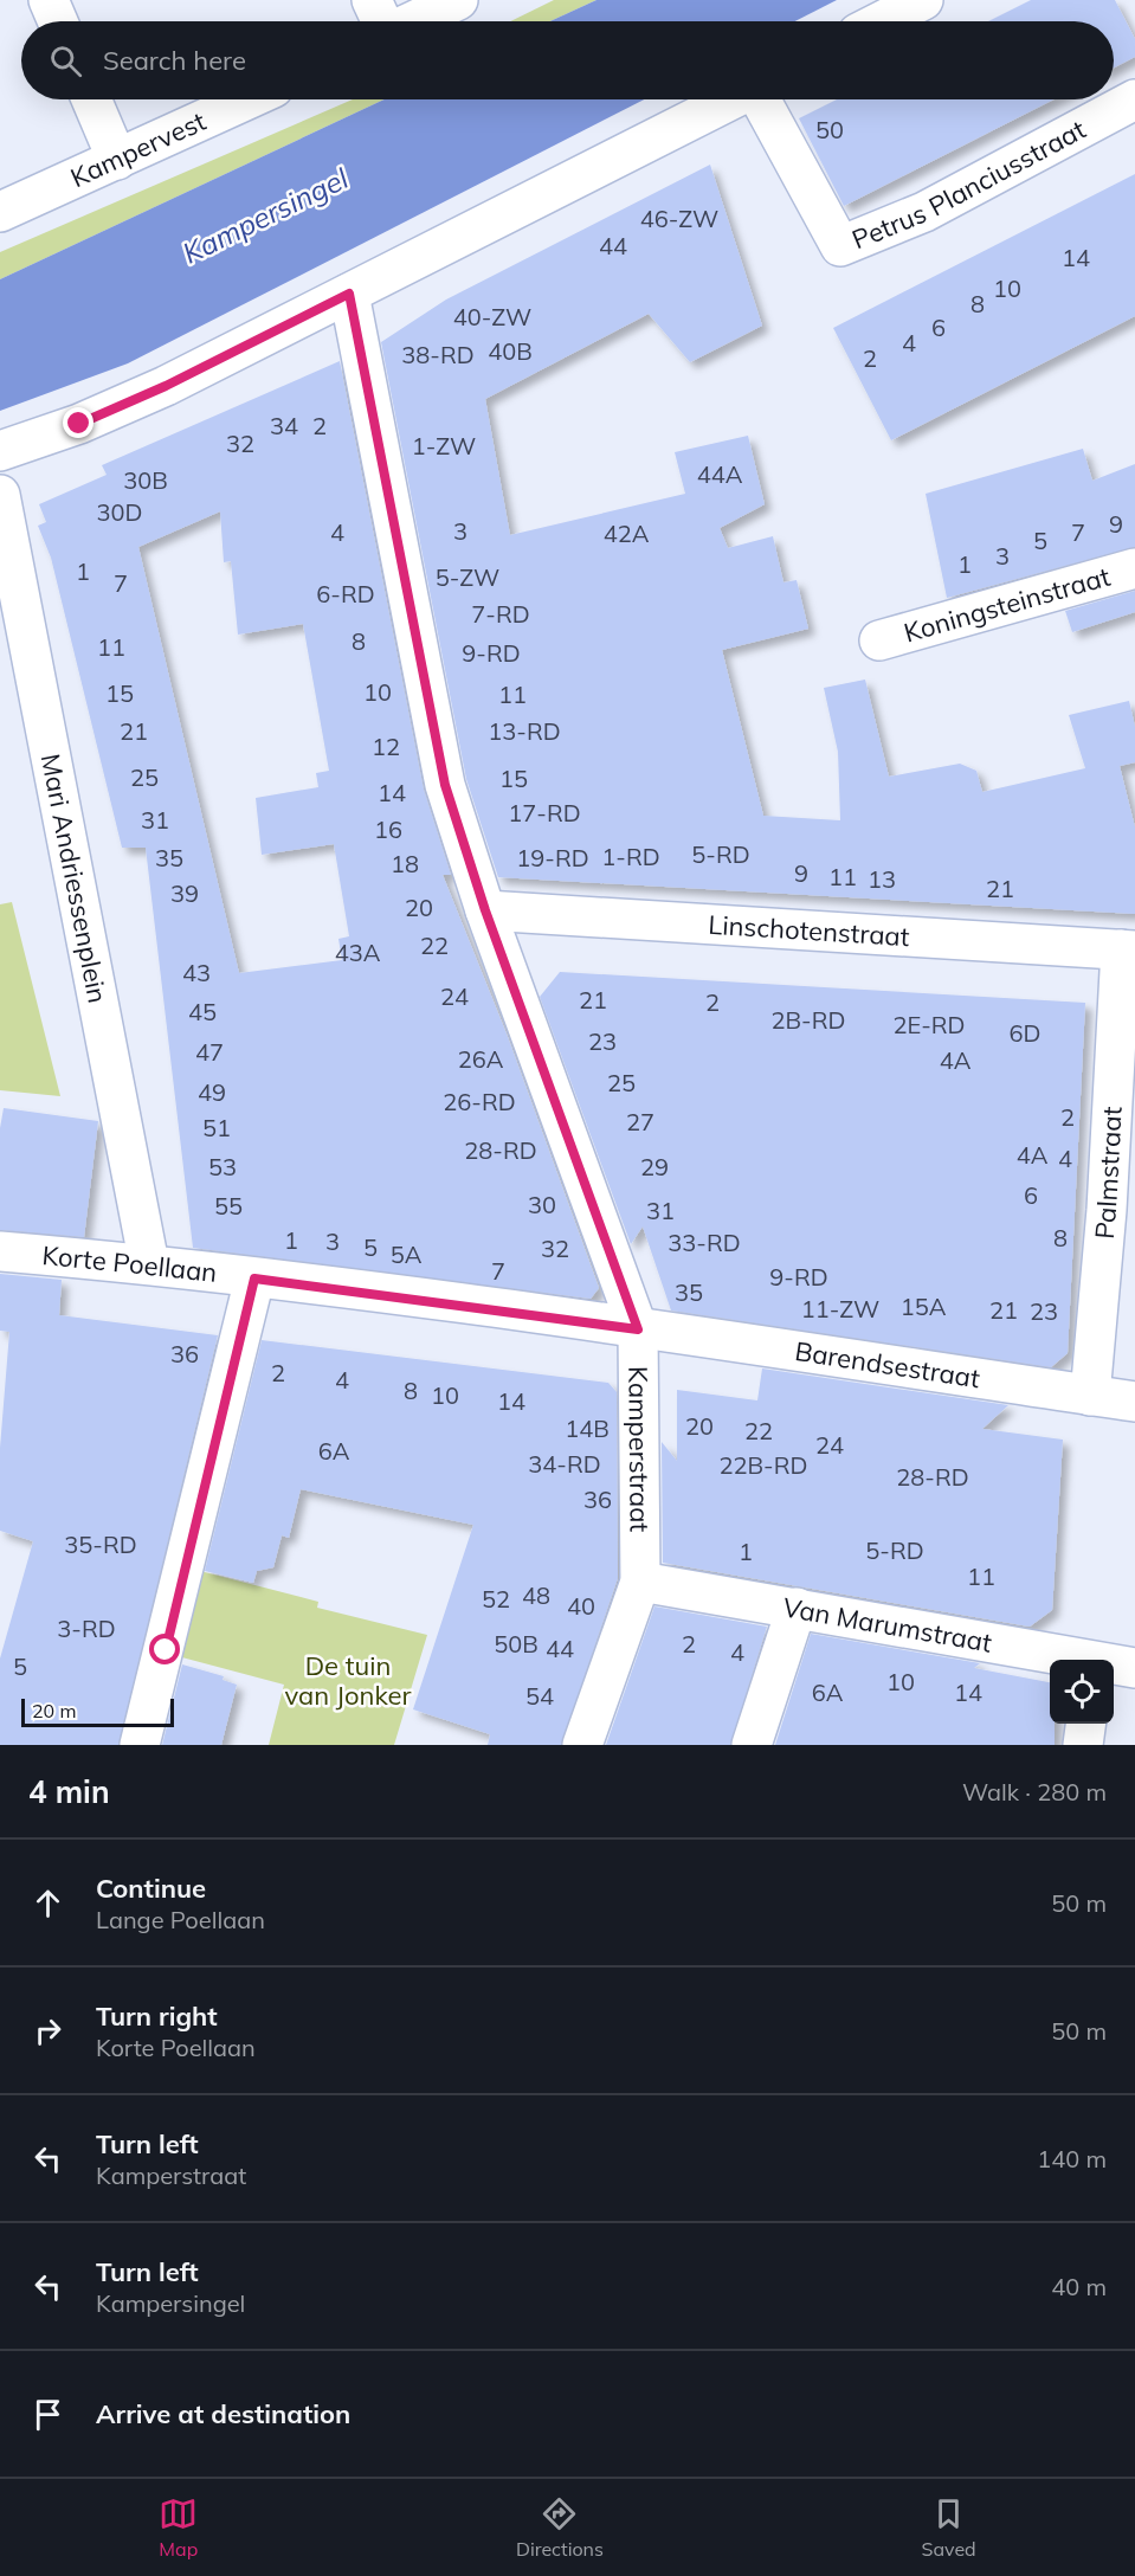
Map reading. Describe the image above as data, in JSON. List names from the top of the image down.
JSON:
{
  "streets": {
    "street": [
      "Kampervest",
      "Petrus Planciusstraat",
      "Koningsteinstraat",
      "Mari Andriessenplein",
      "Linschotenstraat",
      "Palmstraat",
      "Korte Poellaan",
      "Barendsestraat",
      "Kamperstraat",
      "Van Marumstraat"
    ]
  },
  "crossings": [
    ["Mari Andriessenplein", "Korte Poellaan"],
    ["Linschotenstraat", "Palmstraat"],
    ["Linschotenstraat", "Kamperstraat"],
    ["Palmstraat", "Barendsestraat"],
    ["Korte Poellaan", "Barendsestraat"],
    ["Korte Poellaan", "Kamperstraat"],
    ["Barendsestraat", "Kamperstraat"],
    ["Kamperstraat", "Van Marumstraat"]
  ],
  "water": ["Kampersingel"],
  "parks": ["De tuin van Jonker"],
  "house_numbers": [
    "50",
    "46-ZW",
    "44",
    "14",
    "10",
    "8",
    "40-ZW",
    "6",
    "4",
    "40B",
    "38-RD",
    "2",
    "34",
    "2",
    "32",
    "1-ZW",
    "44A",
    "30B",
    "30D",
    "9",
    "3",
    "4",
    "7",
    "42A",
    "5",
    "3",
    "1",
    "1",
    "5-ZW",
    "7",
    "6-RD",
    "7-RD",
    "8",
    "11",
    "9-RD",
    "10",
    "15",
    "11",
    "21",
    "13-RD",
    "12",
    "25",
    "15",
    "14",
    "17-RD",
    "31",
    "16",
    "5-RD",
    "1-RD",
    "35",
    "19-RD",
    "18",
    "9",
    "11",
    "13",
    "21",
    "39",
    "20",
    "22",
    "43A",
    "43",
    "24",
    "21",
    "2",
    "45",
    "2B-RD",
    "2E-RD",
    "6D",
    "23",
    "47",
    "26A",
    "4A",
    "25",
    "49",
    "26-RD",
    "2",
    "27",
    "51",
    "28-RD",
    "4A",
    "4",
    "53",
    "29",
    "6",
    "30",
    "55",
    "31",
    "8",
    "1",
    "3",
    "33-RD",
    "5",
    "32",
    "5A",
    "7",
    "9-RD",
    "35",
    "15A",
    "11-ZW",
    "21",
    "23",
    "36",
    "2",
    "4",
    "8",
    "10",
    "14",
    "20",
    "14B",
    "22",
    "24",
    "6A",
    "34-RD",
    "22B-RD",
    "28-RD",
    "36",
    "35-RD",
    "5-RD",
    "1",
    "11",
    "48",
    "52",
    "40",
    "3-RD",
    "50B",
    "2",
    "44",
    "4",
    "5",
    "10",
    "6A",
    "14",
    "54"
  ],
  "scale_bar": "20 m",
  "page": {
    "search": "Search here",
    "scale": "20 m",
    "heading": ["4 min", "Walk · 280 m"],
    "list": [
      ["Continue", "Lange Poellaan", "50 m"],
      ["Turn right", "Korte Poellaan", "50 m"],
      ["Turn left", "Kamperstraat", "140 m"],
      ["Turn left", "Kampersingel", "40 m"],
      "Arrive at destination"
    ],
    "nav": ["Map", "Directions", "Saved"]
  }
}
